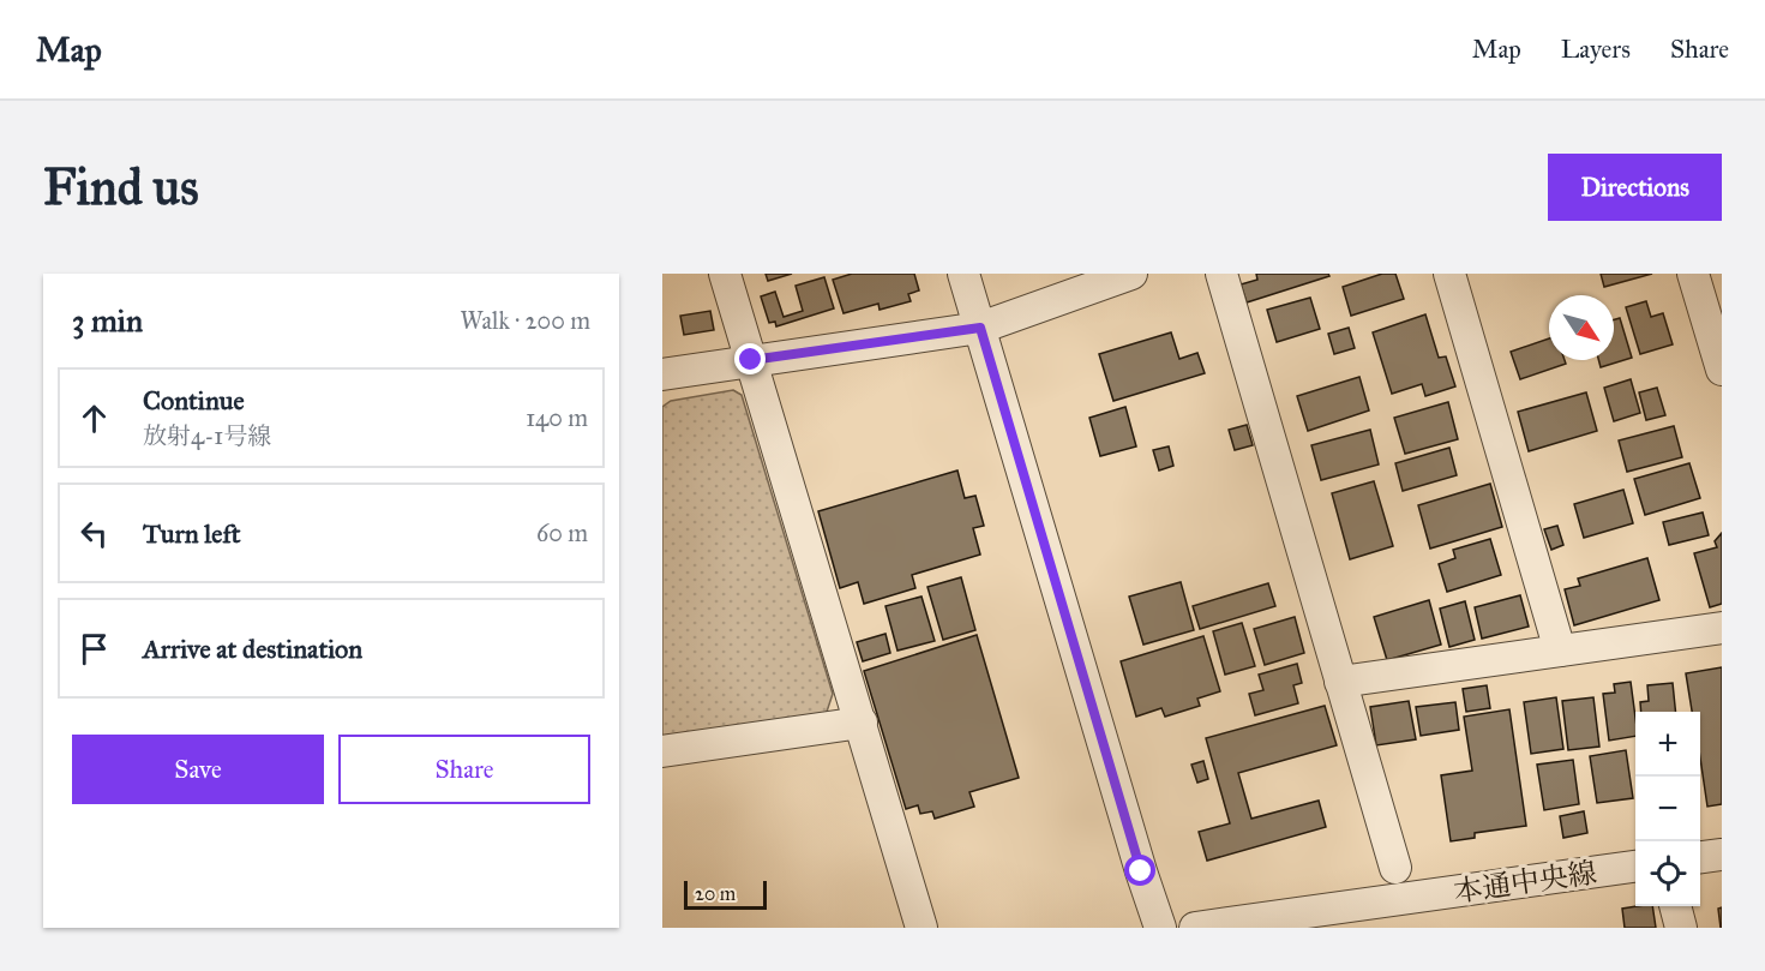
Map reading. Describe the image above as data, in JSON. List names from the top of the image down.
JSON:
{
  "streets": {
    "street": ["本通中央線"]
  },
  "scale_bar": "20 m",
  "north": "bottom right",
  "page": {
    "header": "Map",
    "nav": ["Map", "Layers", "Share"],
    "buttons": [
      "Directions",
      ["Save", "Share"]
    ],
    "title": "Find us",
    "heading": ["3 min", "Walk · 200 m"],
    "list": [
      ["Continue", "放射4-1号線", "140 m"],
      ["Turn left", "60 m"],
      "Arrive at destination"
    ],
    "map_buttons": ["+", "−"],
    "scale": "20 m"
  }
}
